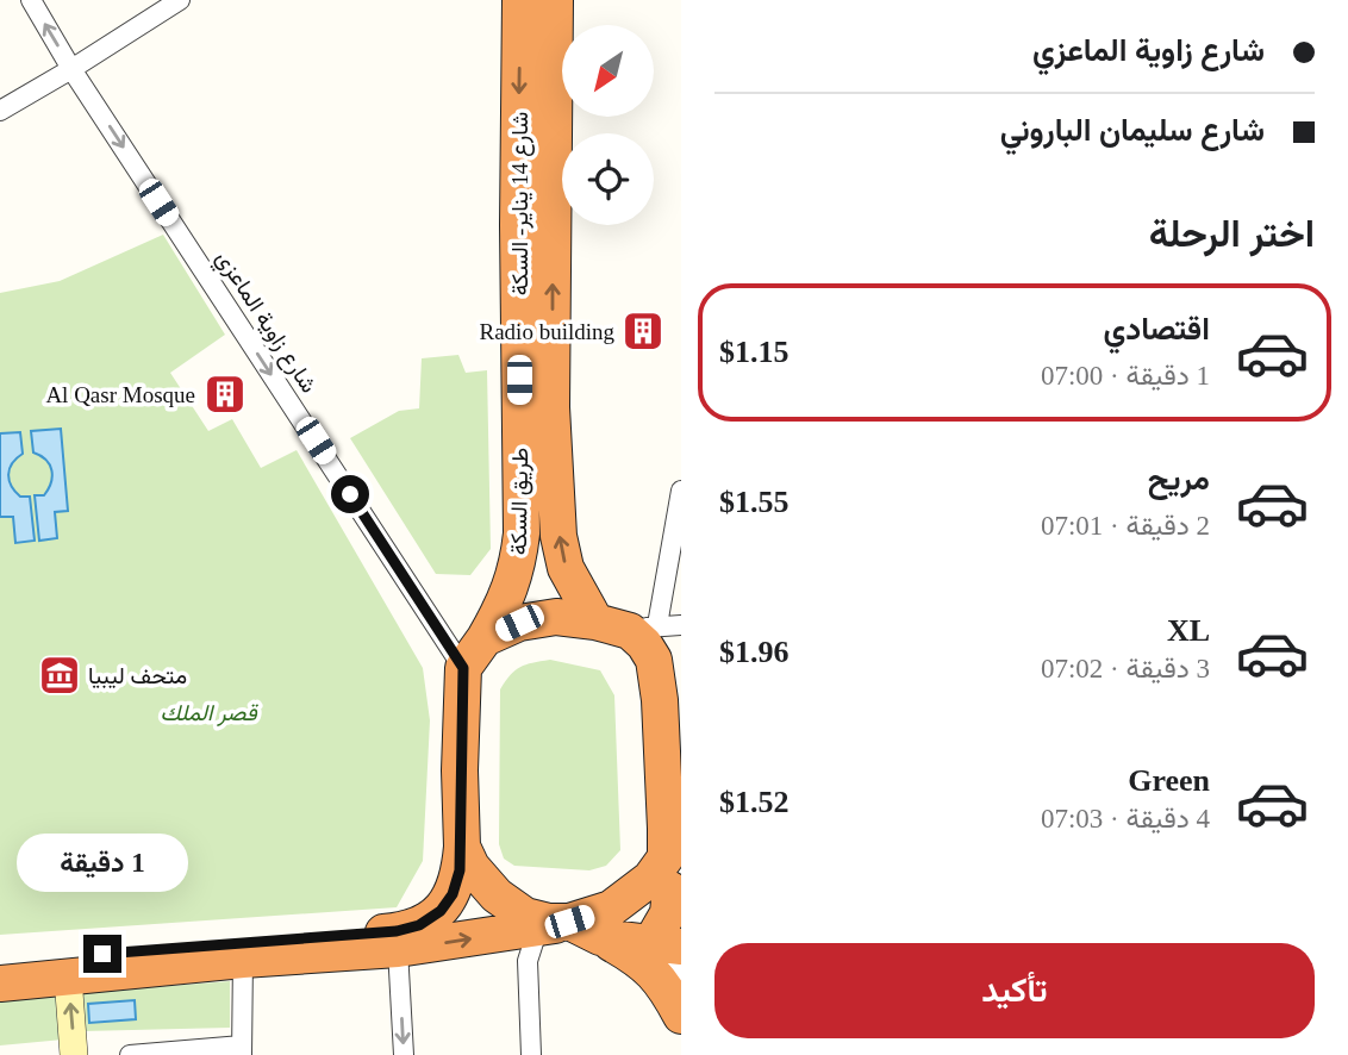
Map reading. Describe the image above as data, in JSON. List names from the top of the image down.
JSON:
{
  "streets": {
    "highway": ["شارع 14 يناير- السكة", "طريق السكة"],
    "street": ["شارع زاوية الماعزي"]
  },
  "crossings": [
    ["شارع 14 يناير- السكة", "طريق السكة"],
    ["شارع زاوية الماعزي", "طريق السكة"]
  ],
  "one_way": ["طريق السكة"],
  "parks": ["قصر الملك"],
  "places": {
    "building": ["Radio building", "Al Qasr Mosque"],
    "museum": ["متحف ليبيا"]
  },
  "north": "bottom left",
  "page": {
    "banner": ["شارع زاوية الماعزي", "شارع سليمان الباروني"],
    "heading": "اختر الرحلة",
    "list": [
      {
        "name": "اقتصادي",
        "note": "1 دقيقة · 07:00",
        "value": "$1.15"
      },
      {
        "name": "مريح",
        "note": "2 دقيقة · 07:01",
        "value": "$1.55"
      },
      {
        "name": "XL",
        "note": "3 دقيقة · 07:02",
        "value": "$1.96"
      },
      {
        "name": "Green",
        "note": "4 دقيقة · 07:03",
        "value": "$1.52"
      }
    ],
    "bubble": "1 دقيقة",
    "buttons": "تأكيد"
  }
}
